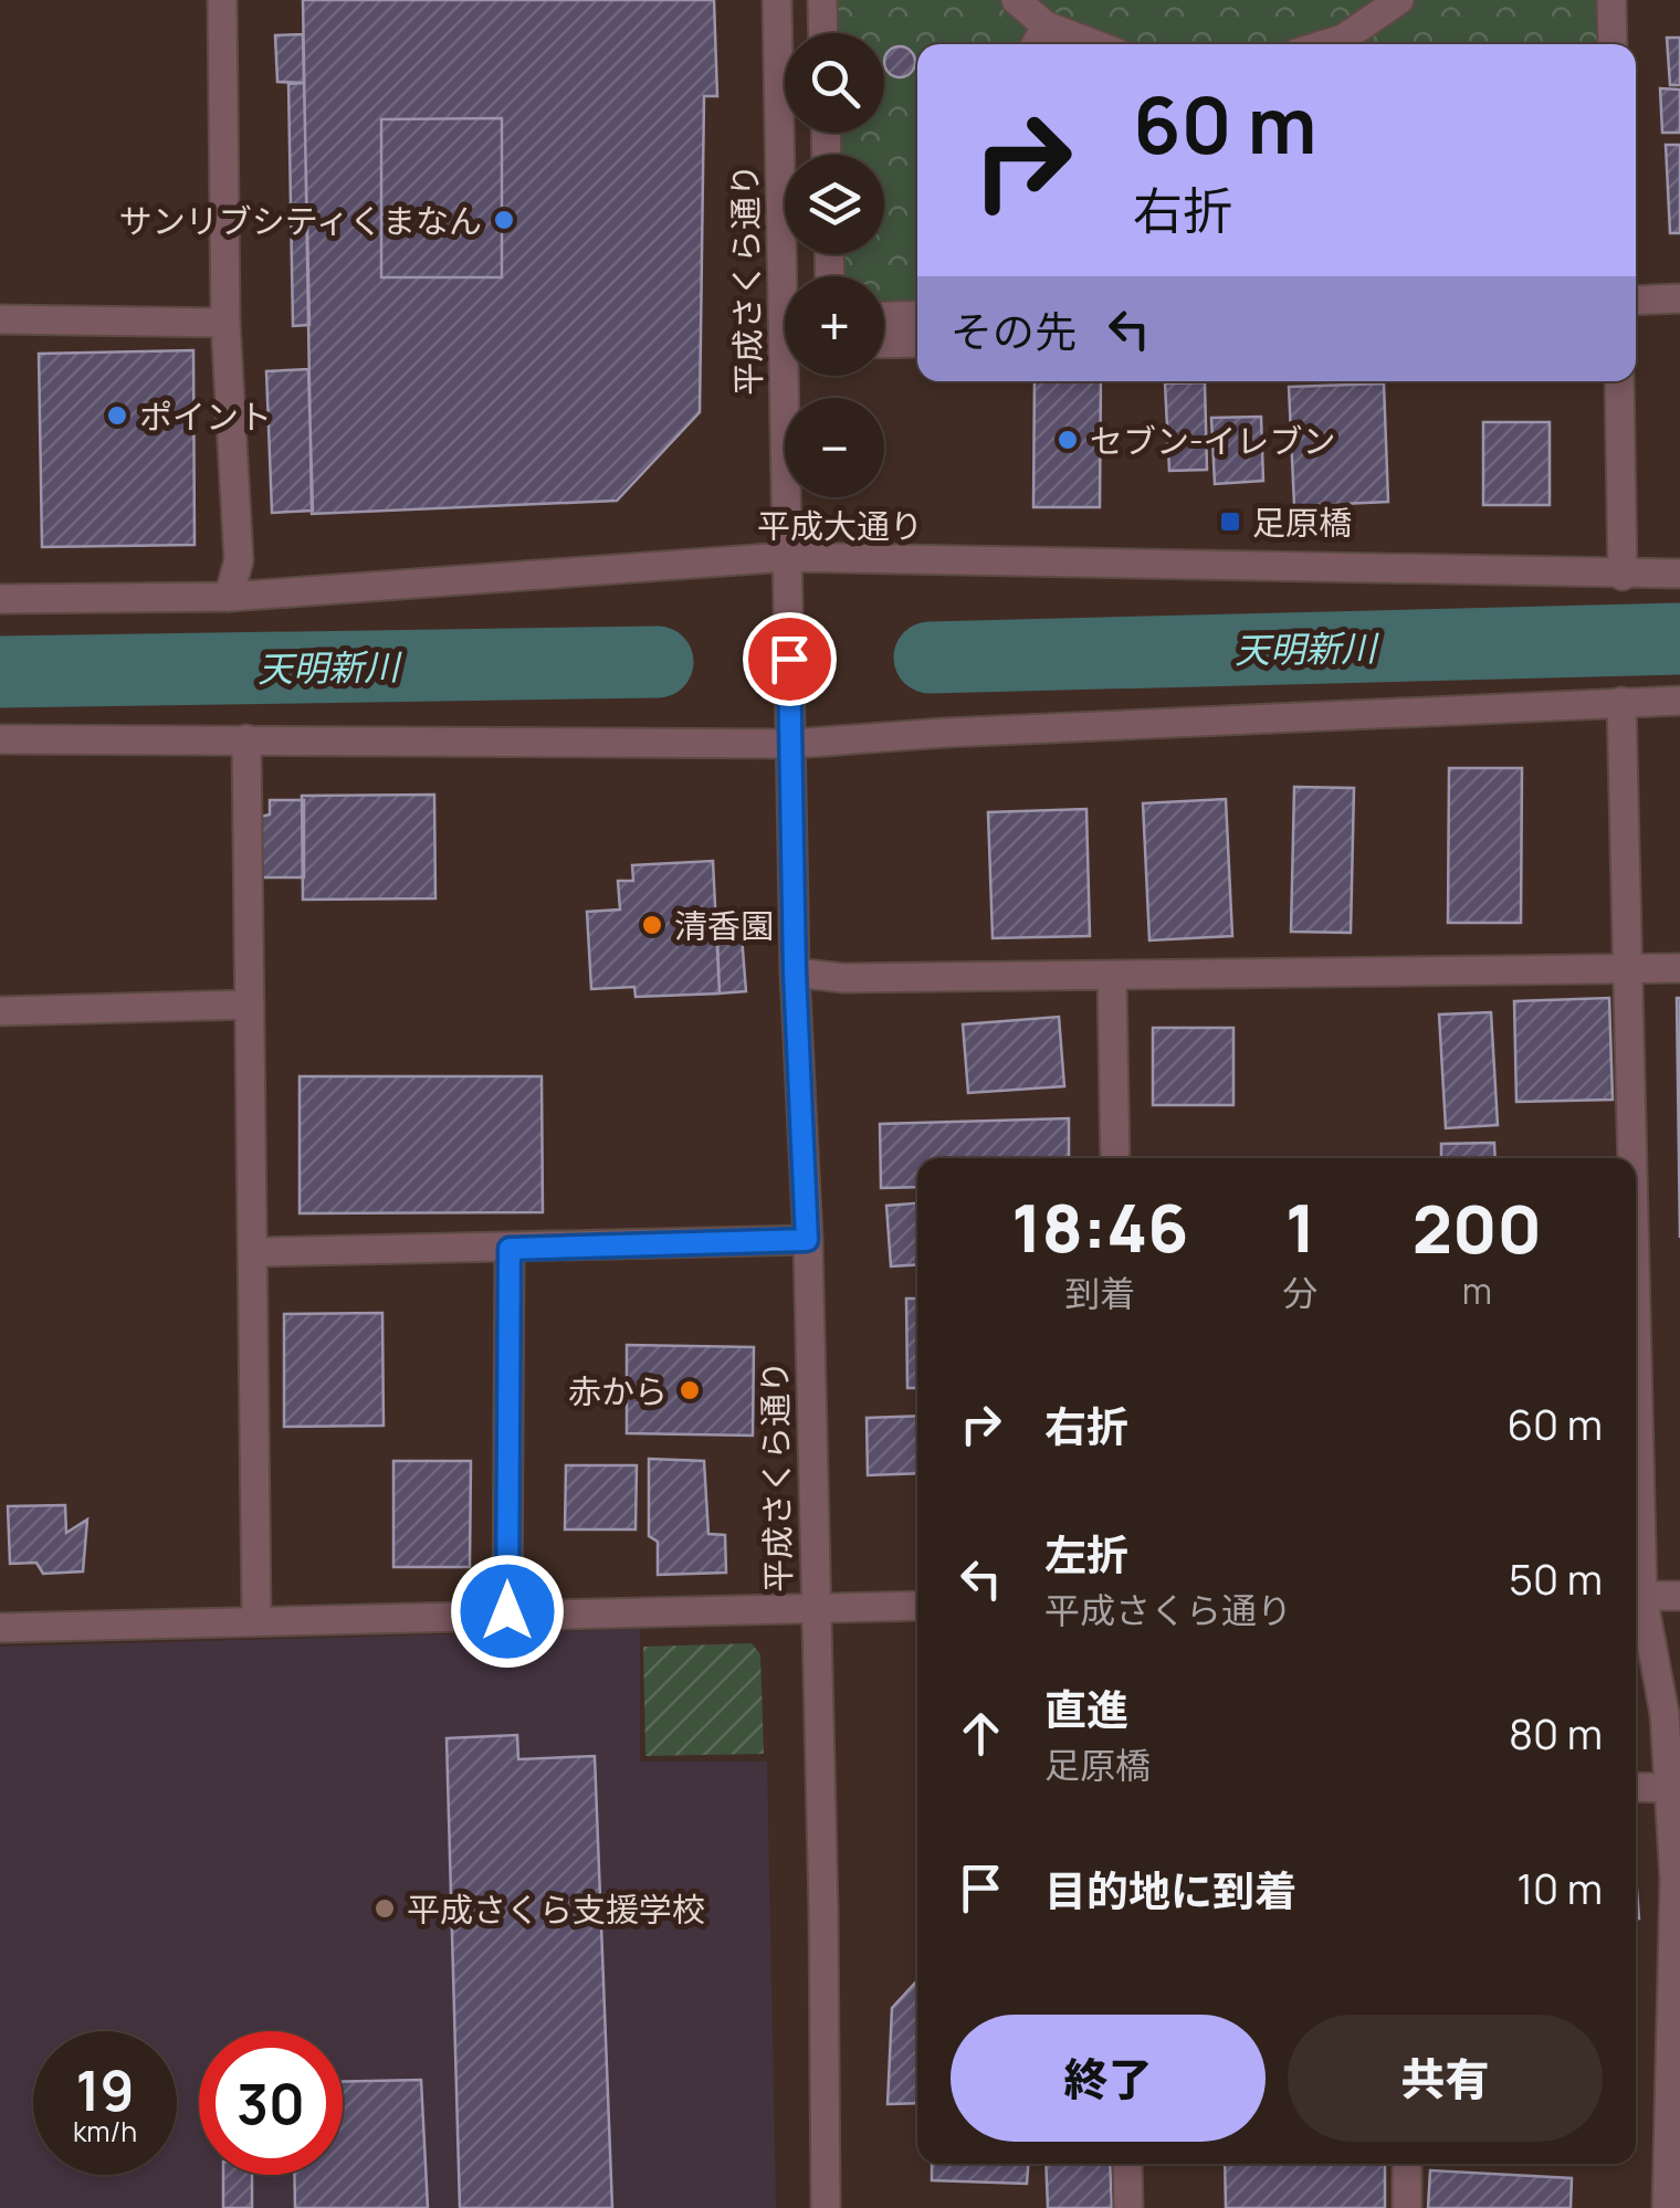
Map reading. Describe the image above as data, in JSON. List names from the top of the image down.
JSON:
{
  "streets": {
    "street": ["平成さくら通り", "平成大通り"]
  },
  "crossings": [
    ["平成さくら通り", "平成大通り"]
  ],
  "water": ["天明新川"],
  "places": {
    "other": [
      "サンリブシティくまなん",
      "ポイント",
      "セブン-イレブン",
      "清香園",
      "赤から",
      "平成さくら支援学校"
    ],
    "transit": ["足原橋"]
  },
  "page": {
    "map_buttons": ["+", "−"],
    "turn": ["60 m", "右折"],
    "then": "その先",
    "eta": [
      "18:46",
      "到着",
      "1",
      "分",
      "200",
      "m"
    ],
    "list": [
      {
        "name": "右折",
        "value": "60 m"
      },
      {
        "name": "左折",
        "note": "平成さくら通り",
        "value": "50 m"
      },
      {
        "name": "直進",
        "note": "足原橋",
        "value": "80 m"
      },
      {
        "name": "目的地に到着",
        "value": "10 m"
      }
    ],
    "buttons": ["終了", "共有"],
    "speed": "19 km/h",
    "limit": "30"
  }
}
